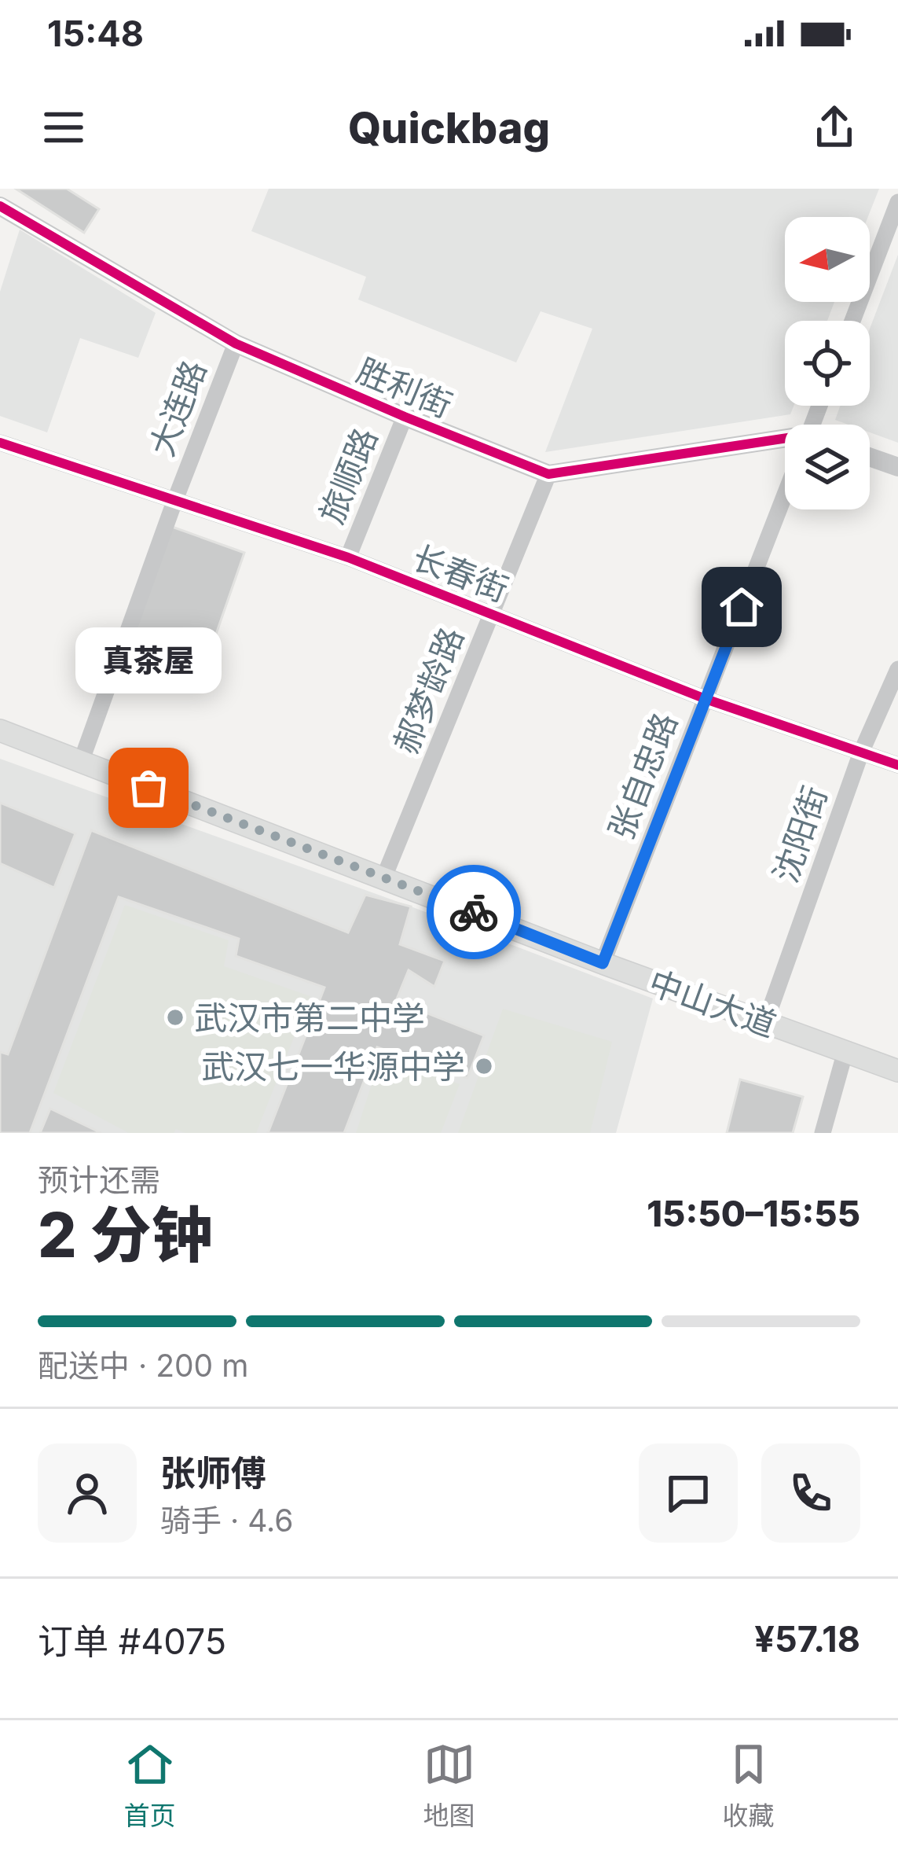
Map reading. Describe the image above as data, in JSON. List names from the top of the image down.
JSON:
{
  "streets": {
    "main road": ["中山大道"],
    "street": [
      "胜利街",
      "大连路",
      "旅顺路",
      "长春街",
      "郝梦龄路",
      "张自忠路",
      "沈阳街"
    ]
  },
  "crossings": [
    ["胜利街", "大连路"],
    ["胜利街", "旅顺路"],
    ["胜利街", "郝梦龄路"],
    ["大连路", "长春街"],
    ["大连路", "中山大道"],
    ["旅顺路", "长春街"],
    ["长春街", "郝梦龄路"],
    ["长春街", "张自忠路"],
    ["长春街", "沈阳街"],
    ["郝梦龄路", "中山大道"],
    ["张自忠路", "中山大道"],
    ["沈阳街", "中山大道"]
  ],
  "places": ["真茶屋", "武汉市第二中学", "武汉七一华源中学"],
  "north": "left",
  "page": {
    "status": "15:48",
    "header": "Quickbag",
    "bubble": "真茶屋",
    "heading": ["2 分钟", "预计还需", "15:50–15:55"],
    "panel": [
      "张师傅",
      "骑手 · 4.6",
      "订单 #4075",
      "¥57.18"
    ],
    "bar": "配送中 · 200 m",
    "tabs": ["首页", "地图", "收藏"]
  }
}
